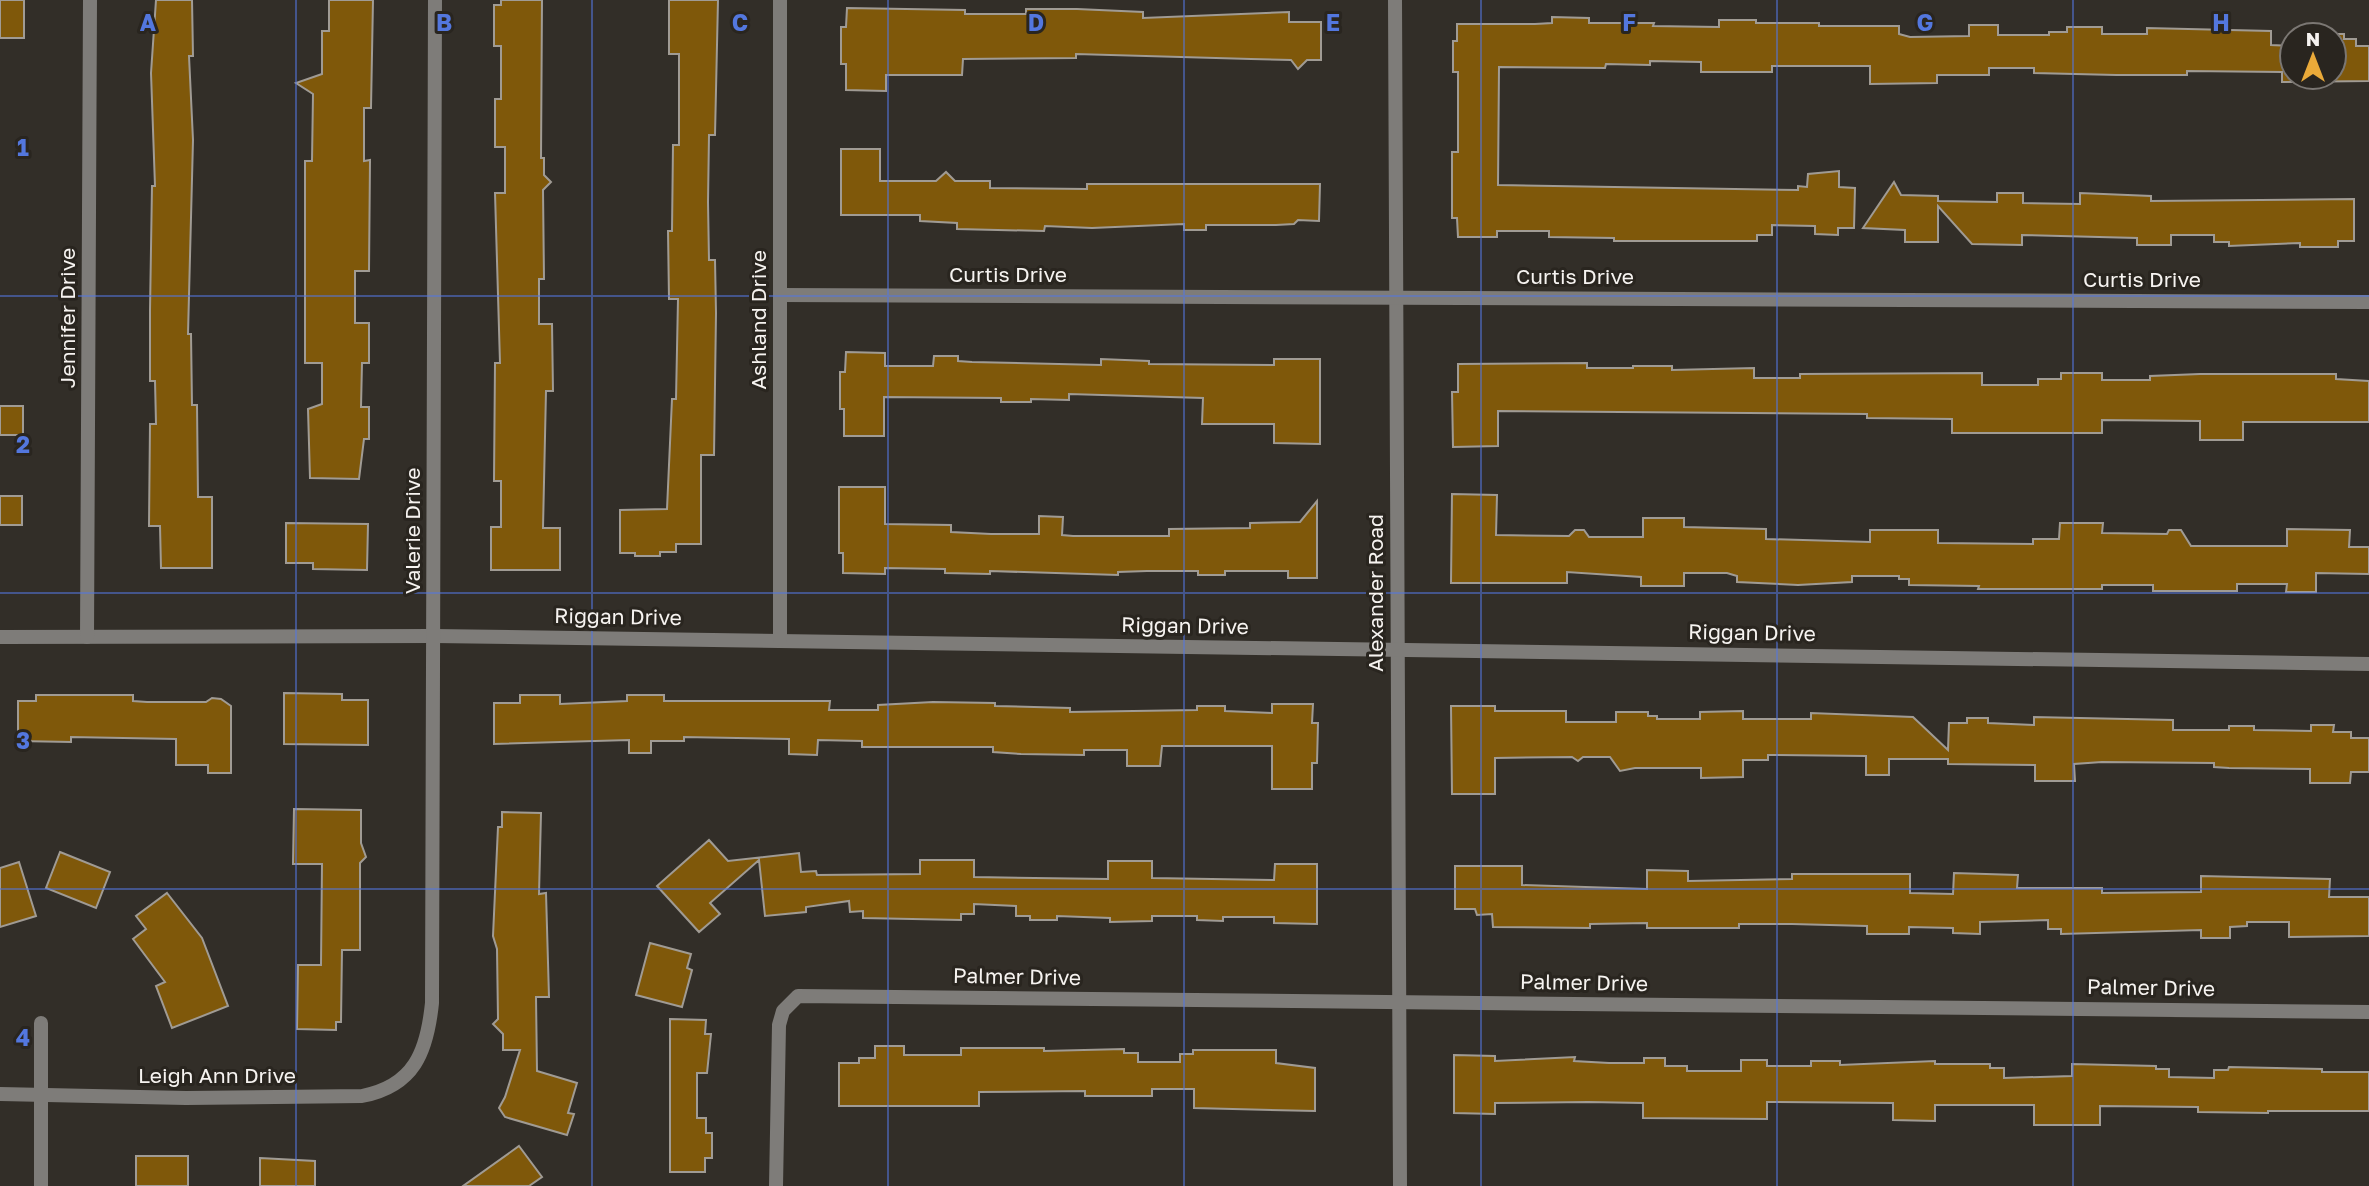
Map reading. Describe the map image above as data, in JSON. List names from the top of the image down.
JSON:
{
  "streets": {
    "street": [
      "Curtis Drive",
      "Jennifer Drive",
      "Ashland Drive",
      "Valerie Drive",
      "Alexander Road",
      "Riggan Drive",
      "Palmer Drive",
      "Leigh Ann Drive"
    ]
  },
  "crossings": [
    ["Curtis Drive", "Ashland Drive"],
    ["Curtis Drive", "Alexander Road"],
    ["Jennifer Drive", "Riggan Drive"],
    ["Ashland Drive", "Riggan Drive"],
    ["Valerie Drive", "Riggan Drive"],
    ["Valerie Drive", "Leigh Ann Drive"],
    ["Alexander Road", "Riggan Drive"],
    ["Alexander Road", "Palmer Drive"]
  ],
  "north": "top",
  "grid": {
    "columns": [
      "A",
      "B",
      "C",
      "D",
      "E",
      "F",
      "G",
      "H"
    ],
    "rows": [
      "1",
      "2",
      "3",
      "4"
    ]
  }
}
